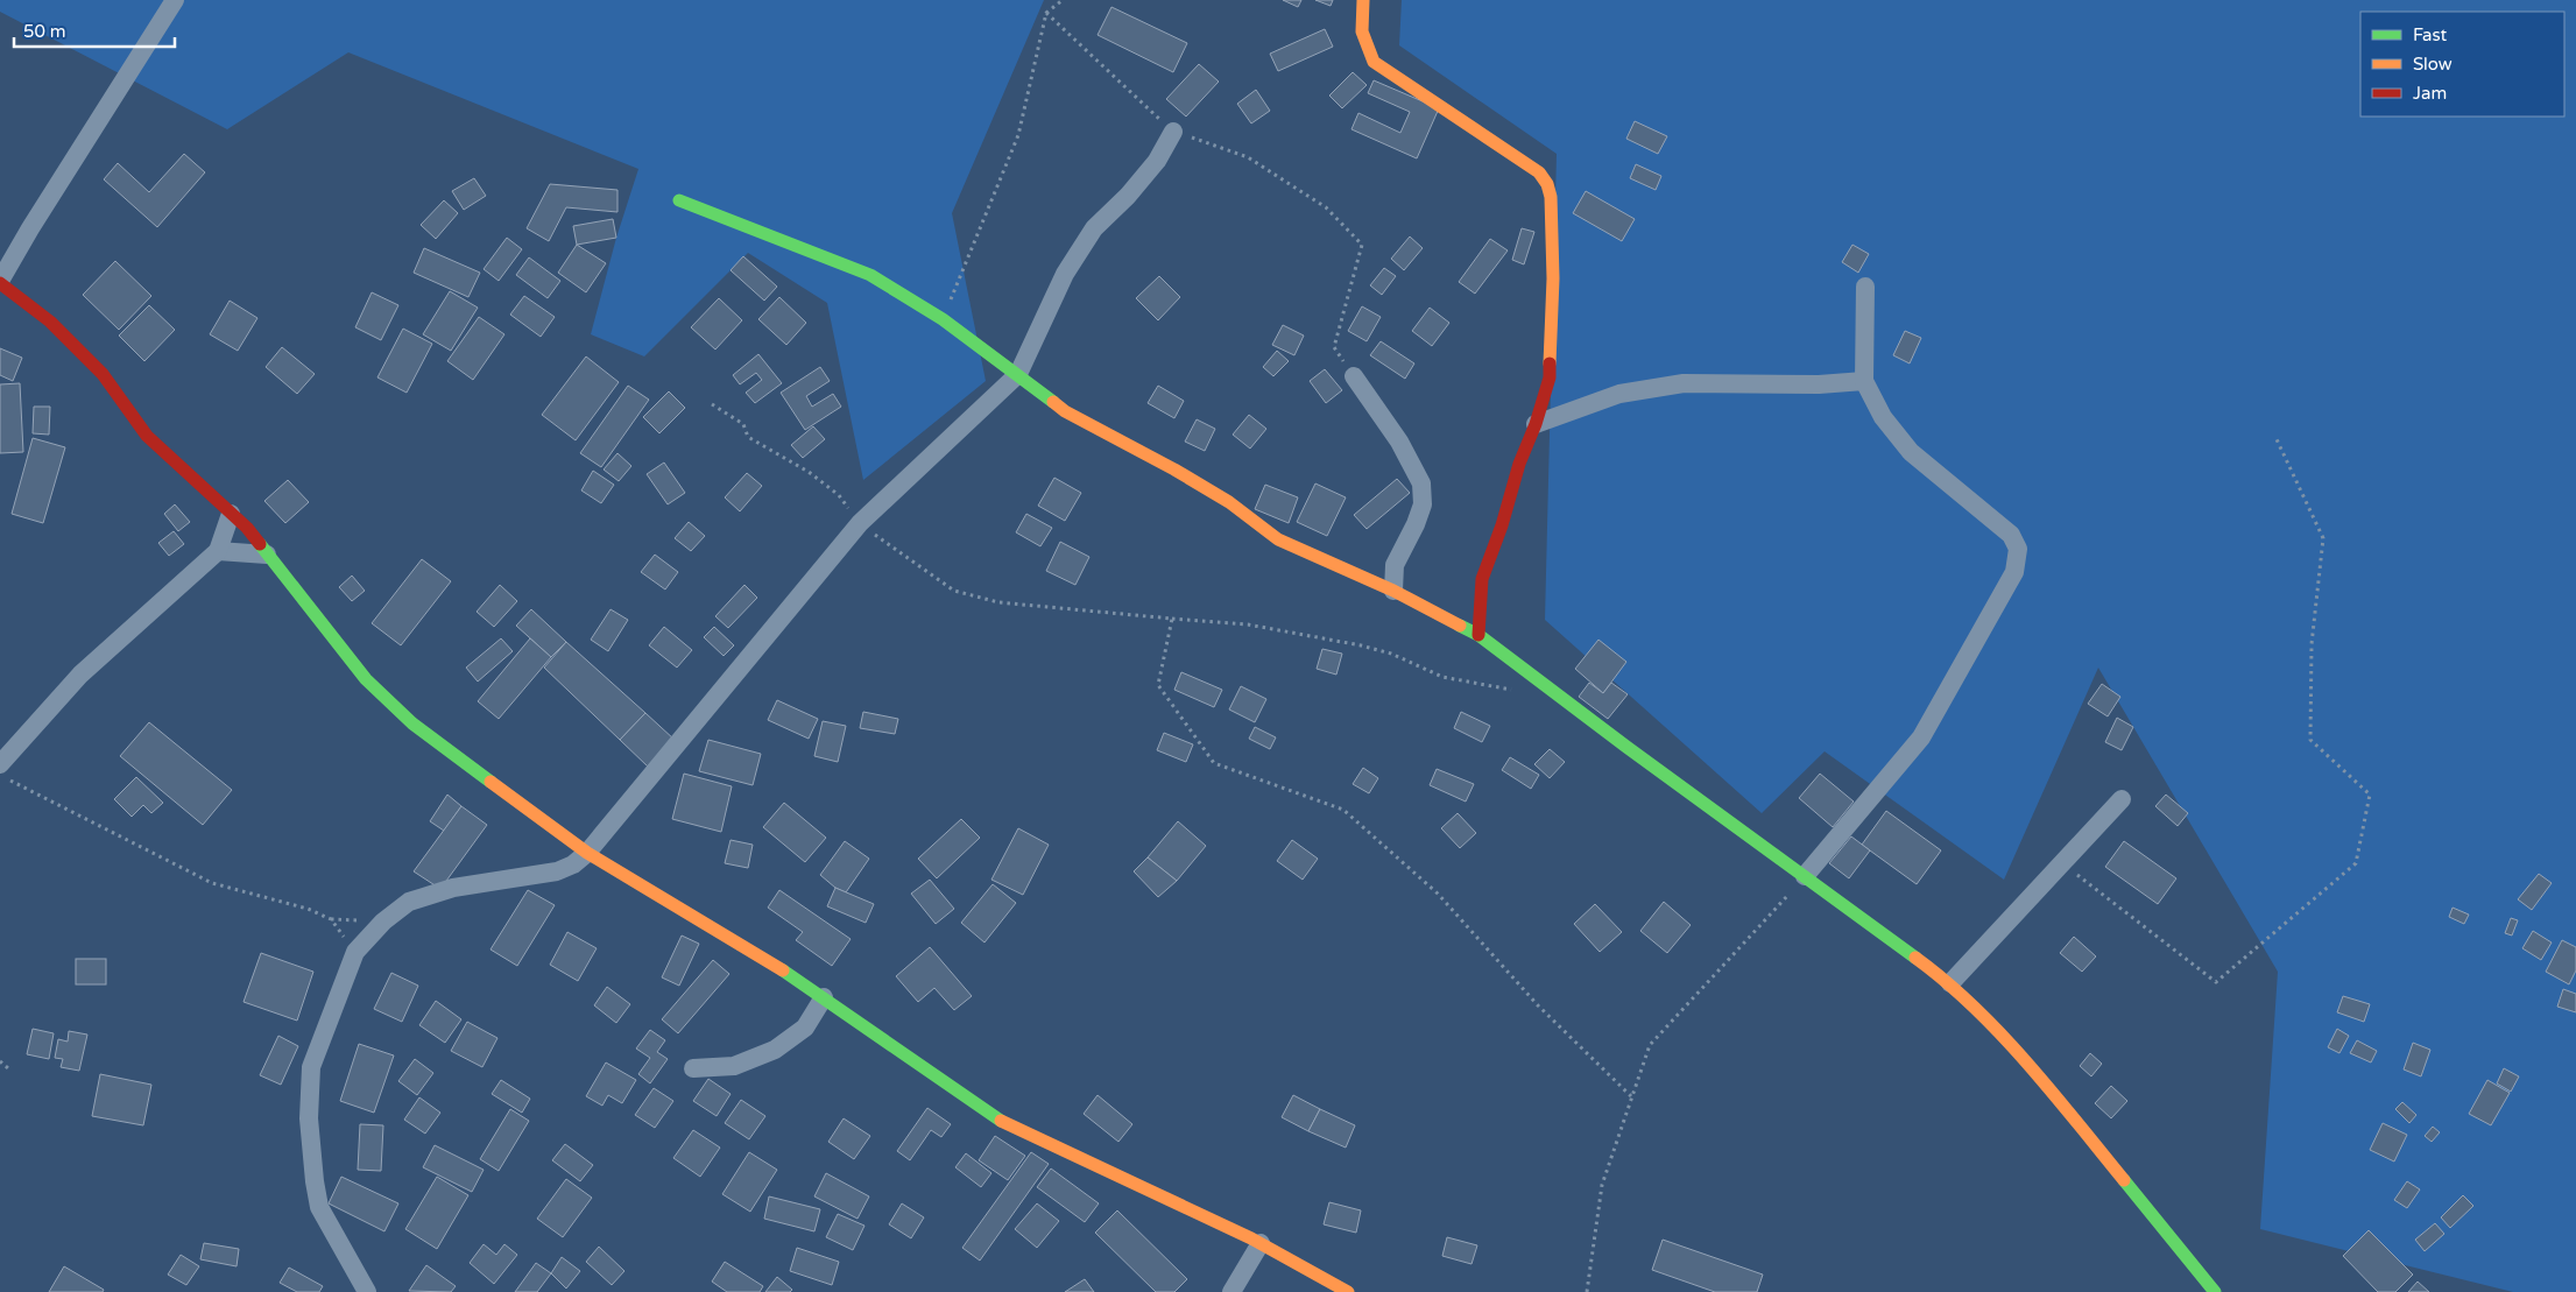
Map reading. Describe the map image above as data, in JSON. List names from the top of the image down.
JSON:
{
  "legend": ["Fast", "Slow", "Jam"],
  "scale_bar": "50 m"
}
